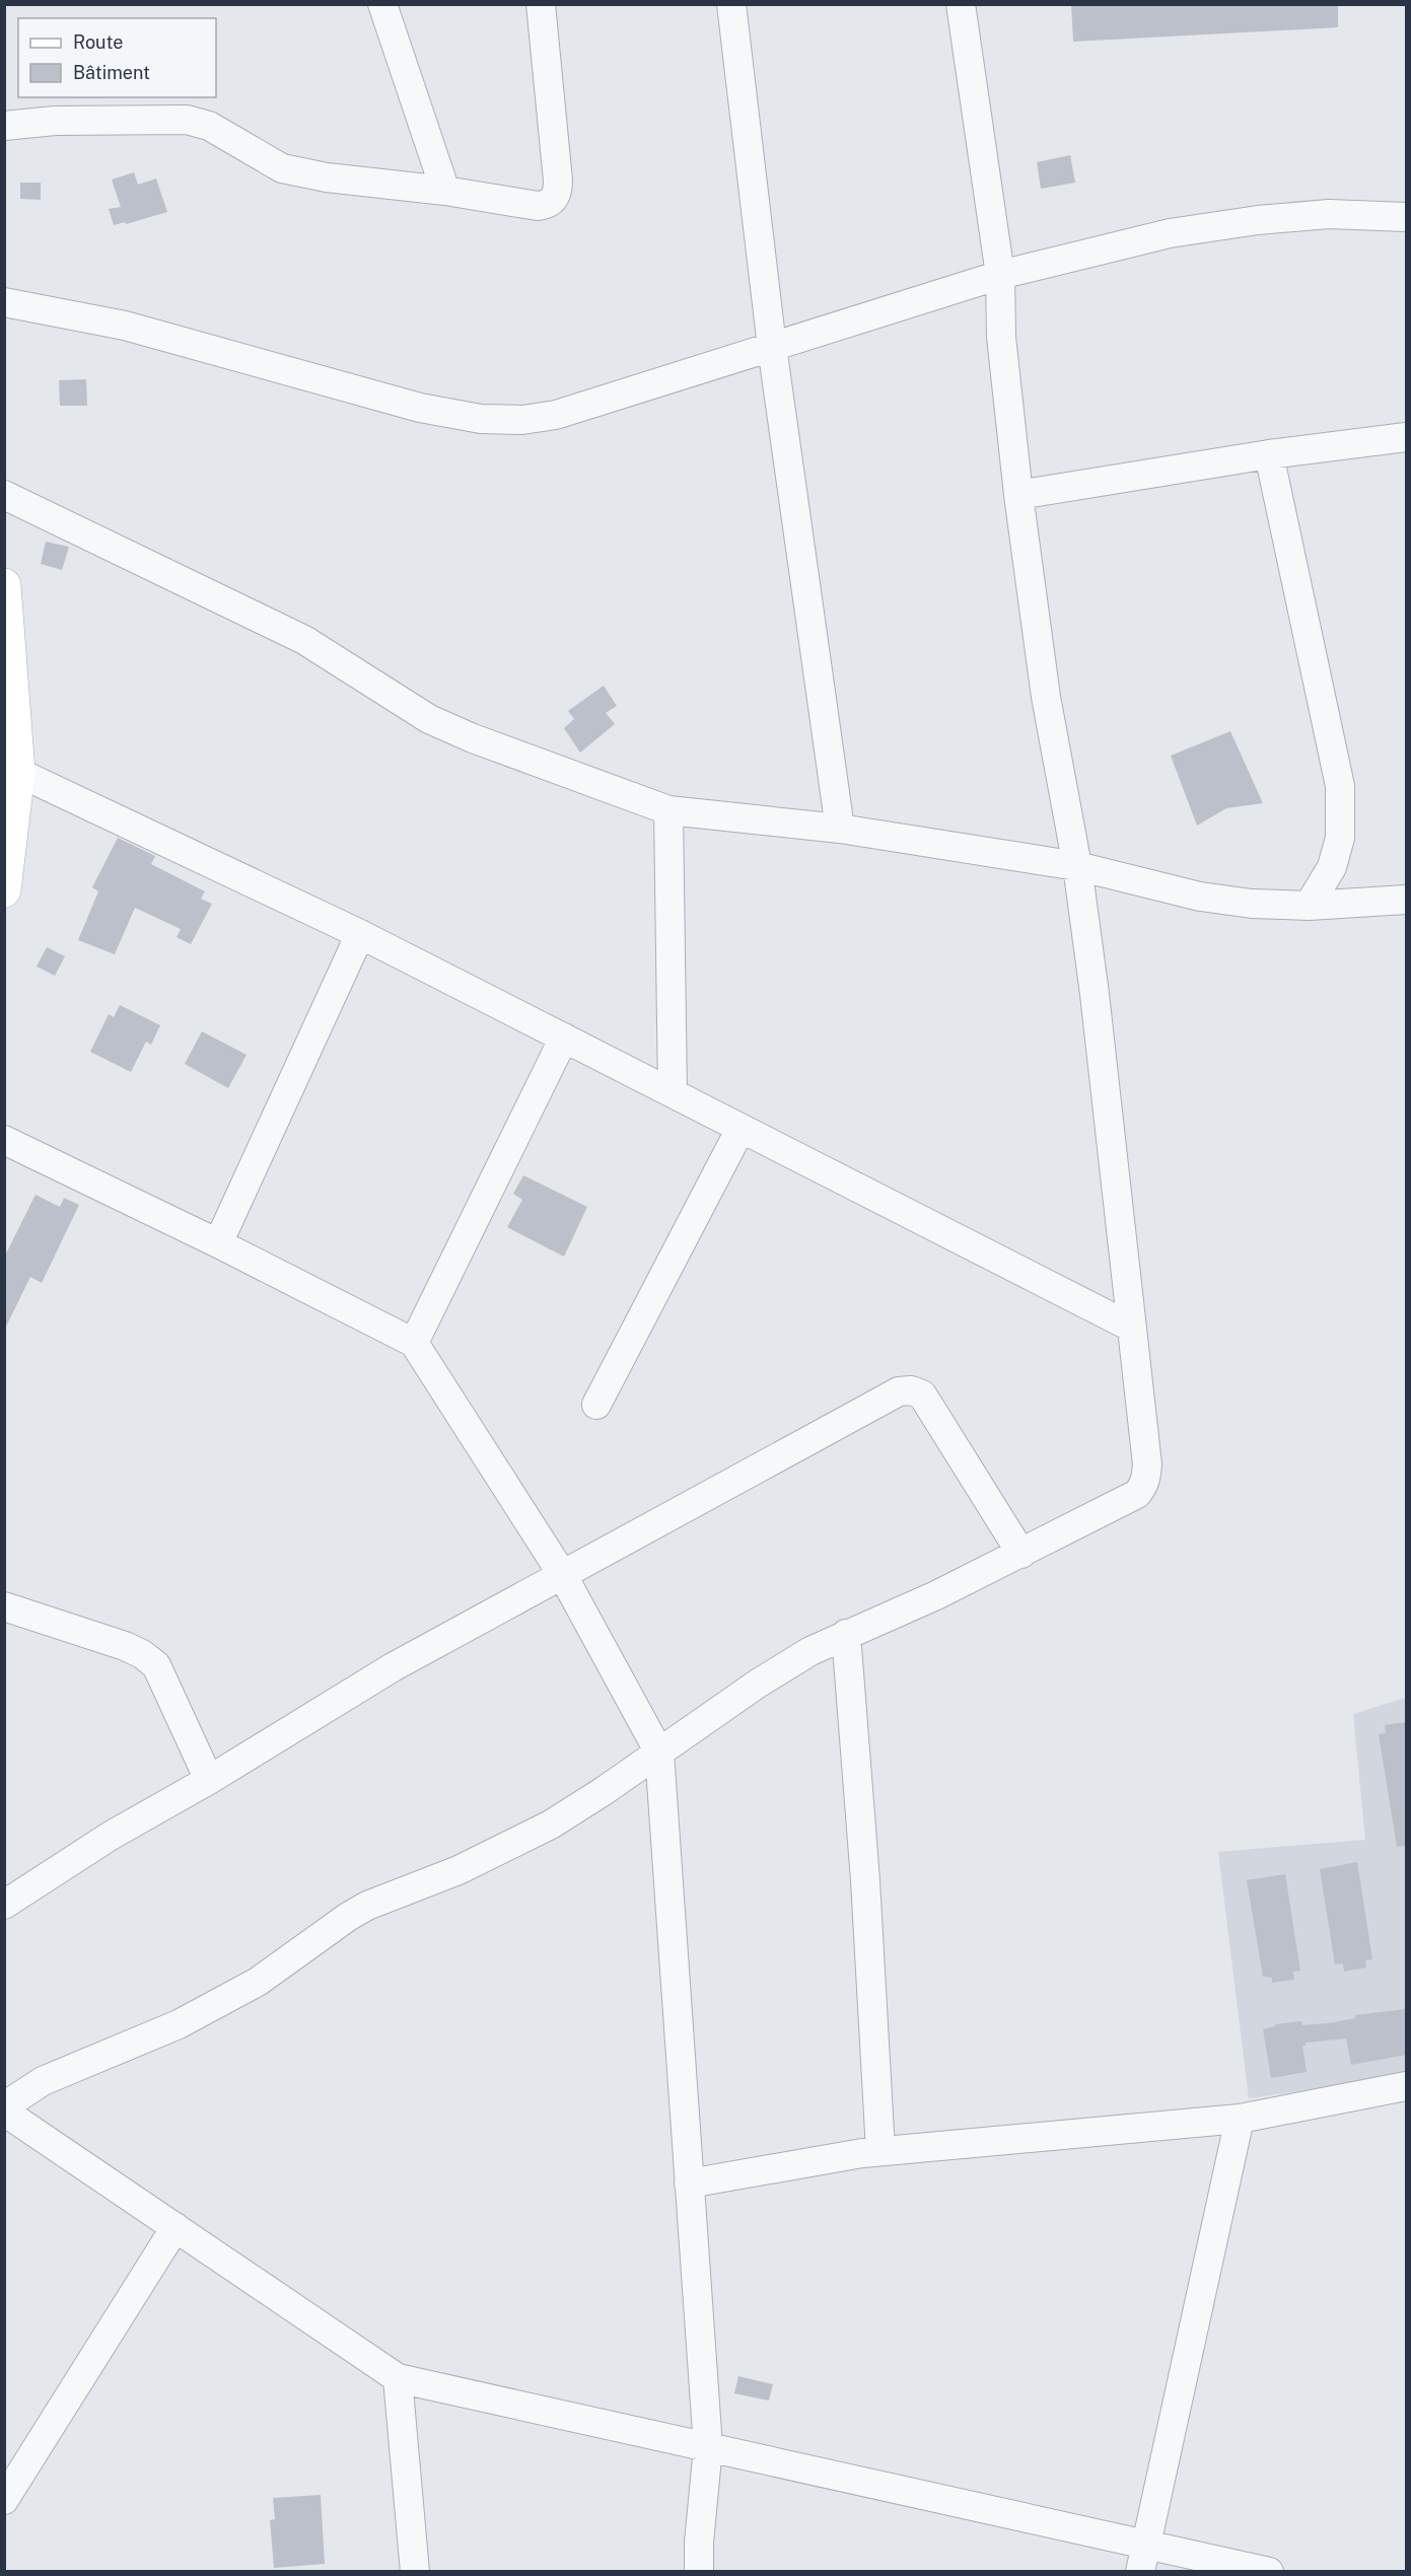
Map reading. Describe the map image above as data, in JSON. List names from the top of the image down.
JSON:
{
  "legend": ["Route", "Bâtiment"]
}
